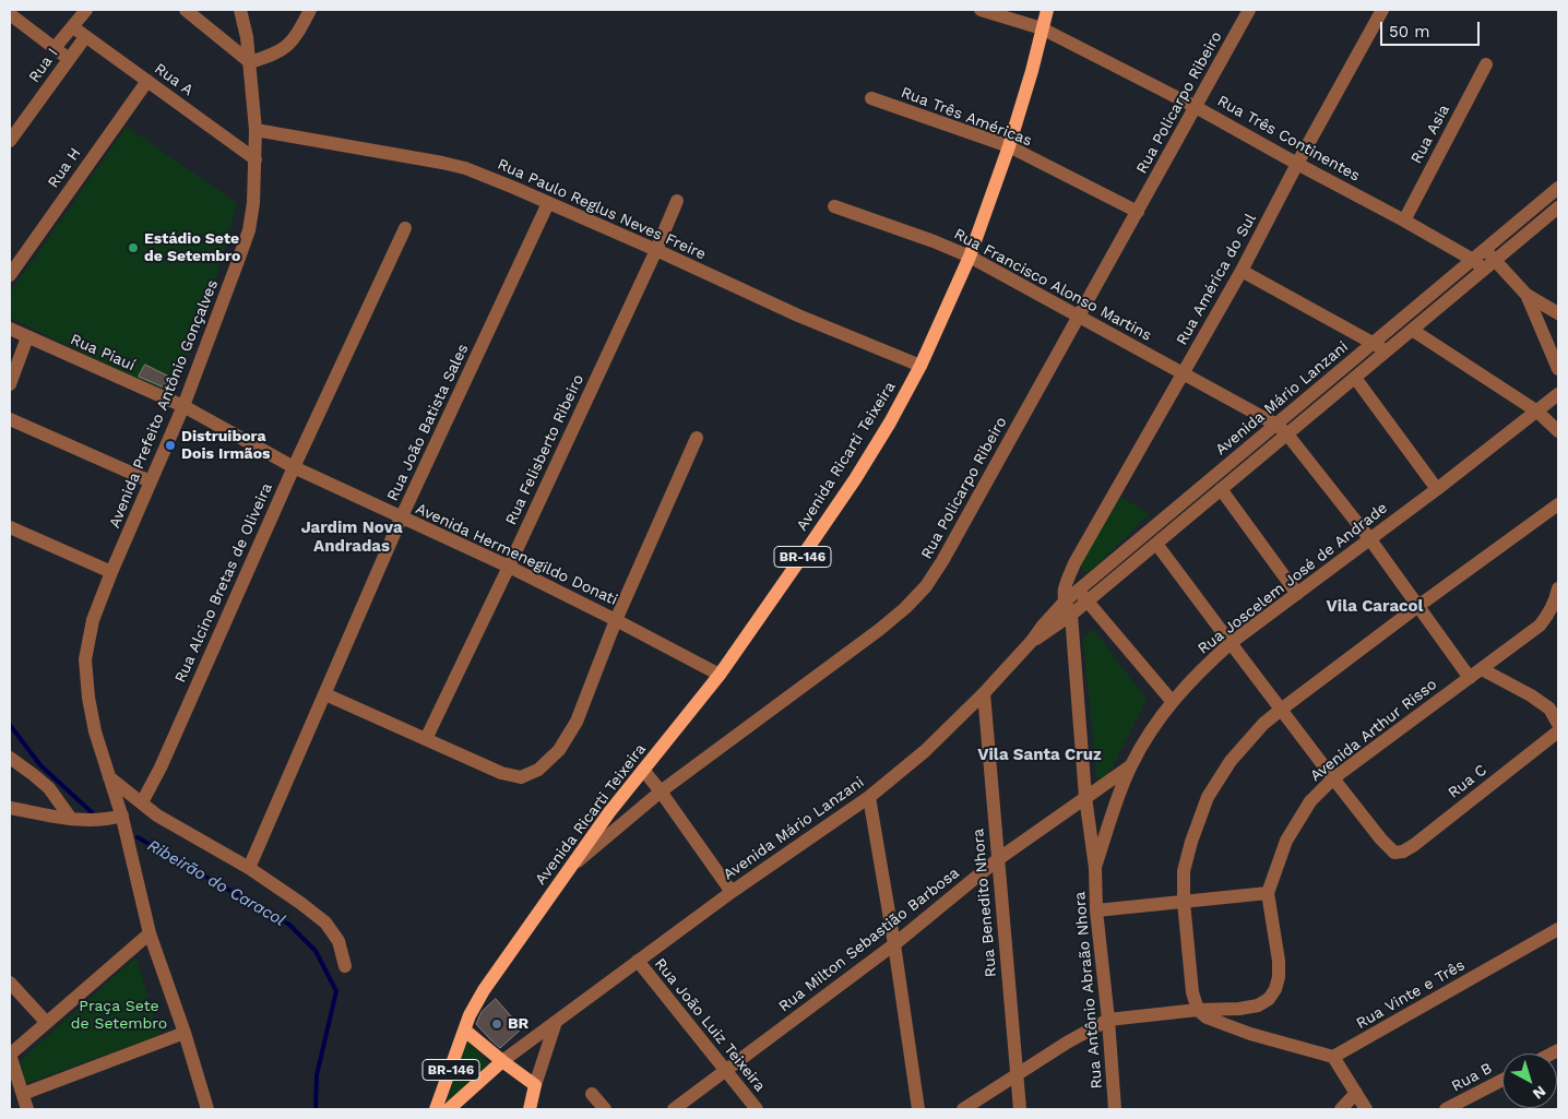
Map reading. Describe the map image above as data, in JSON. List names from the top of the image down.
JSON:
{
  "streets": {
    "main road": ["Avenida Ricarti Teixeira", "BR-146"],
    "street": [
      "Rua I",
      "Rua A",
      "Rua Policarpo Ribeiro",
      "Rua Três Américas",
      "Rua Asia",
      "Rua Três Continentes",
      "Rua H",
      "Rua Paulo Reglus Neves Freire",
      "Rua América do Sul",
      "Rua Francisco Alonso Martins",
      "Rua Piauí",
      "Avenida Mário Lanzani",
      "Avenida Prefeito Antônio Gonçalves",
      "Rua João Batista Sales",
      "Rua Felisberto Ribeiro",
      "Avenida Hermenegildo Donati",
      "Rua Joscelem José de Andrade",
      "Rua Alcino Bretas de Oliveira",
      "Avenida Arthur Risso",
      "Rua C",
      "Rua Benedito Nhora",
      "Rua Milton Sebastião Barbosa",
      "Rua Antônio Abraão Nhora",
      "Rua Vinte e Três",
      "Rua João Luiz Teixeira",
      "Rua B"
    ]
  },
  "crossings": [
    ["Rua I", "Rua A"],
    ["Rua A", "Rua H"],
    ["Rua A", "Avenida Prefeito Antônio Gonçalves"],
    ["Rua Policarpo Ribeiro", "Rua Três Américas"],
    ["Rua Policarpo Ribeiro", "Rua Três Continentes"],
    ["Rua Policarpo Ribeiro", "Rua Francisco Alonso Martins"],
    ["Rua Policarpo Ribeiro", "Avenida Ricarti Teixeira"],
    ["Rua Três Américas", "Avenida Ricarti Teixeira"],
    ["Rua Asia", "Rua Três Continentes"],
    ["Rua Três Continentes", "Rua América do Sul"],
    ["Rua Três Continentes", "Avenida Mário Lanzani"],
    ["Rua Três Continentes", "Avenida Ricarti Teixeira"],
    ["Rua Paulo Reglus Neves Freire", "Avenida Prefeito Antônio Gonçalves"],
    ["Rua Paulo Reglus Neves Freire", "Rua João Batista Sales"],
    ["Rua Paulo Reglus Neves Freire", "Rua Felisberto Ribeiro"],
    ["Rua Paulo Reglus Neves Freire", "Avenida Ricarti Teixeira"],
    ["Rua América do Sul", "Rua Francisco Alonso Martins"],
    ["Rua América do Sul", "Avenida Mário Lanzani"],
    ["Rua Francisco Alonso Martins", "Avenida Mário Lanzani"],
    ["Rua Francisco Alonso Martins", "Avenida Ricarti Teixeira"],
    ["Rua Francisco Alonso Martins", "Rua Joscelem José de Andrade"],
    ["Rua Francisco Alonso Martins", "Avenida Arthur Risso"],
    ["Rua Piauí", "Avenida Prefeito Antônio Gonçalves"],
    ["Rua Piauí", "Avenida Hermenegildo Donati"],
    ["Avenida Mário Lanzani", "Rua Benedito Nhora"],
    ["Avenida Mário Lanzani", "Rua João Luiz Teixeira"],
    ["Avenida Prefeito Antônio Gonçalves", "Avenida Hermenegildo Donati"],
    ["Rua João Batista Sales", "Avenida Hermenegildo Donati"],
    ["Rua Felisberto Ribeiro", "Avenida Hermenegildo Donati"],
    ["Avenida Ricarti Teixeira", "Avenida Hermenegildo Donati"],
    ["Avenida Ricarti Teixeira", "BR-146"],
    ["Avenida Hermenegildo Donati", "Rua Alcino Bretas de Oliveira"],
    ["Rua Joscelem José de Andrade", "Rua Milton Sebastião Barbosa"],
    ["Rua Joscelem José de Andrade", "Rua Antônio Abraão Nhora"],
    ["Avenida Arthur Risso", "Rua C"],
    ["Avenida Arthur Risso", "Rua Antônio Abraão Nhora"],
    ["Rua Benedito Nhora", "Rua Milton Sebastião Barbosa"],
    ["Rua Milton Sebastião Barbosa", "Rua João Luiz Teixeira"]
  ],
  "districts": ["Jardim Nova Andradas", "Vila Caracol", "Vila Santa Cruz"],
  "water": ["Ribeirão do Caracol"],
  "parks": ["Praça Sete de Setembro"],
  "places": ["Estádio Sete de Setembro", "Distruibora Dois Irmãos", "BR"],
  "scale_bar": "50 m",
  "north": "bottom right"
}
